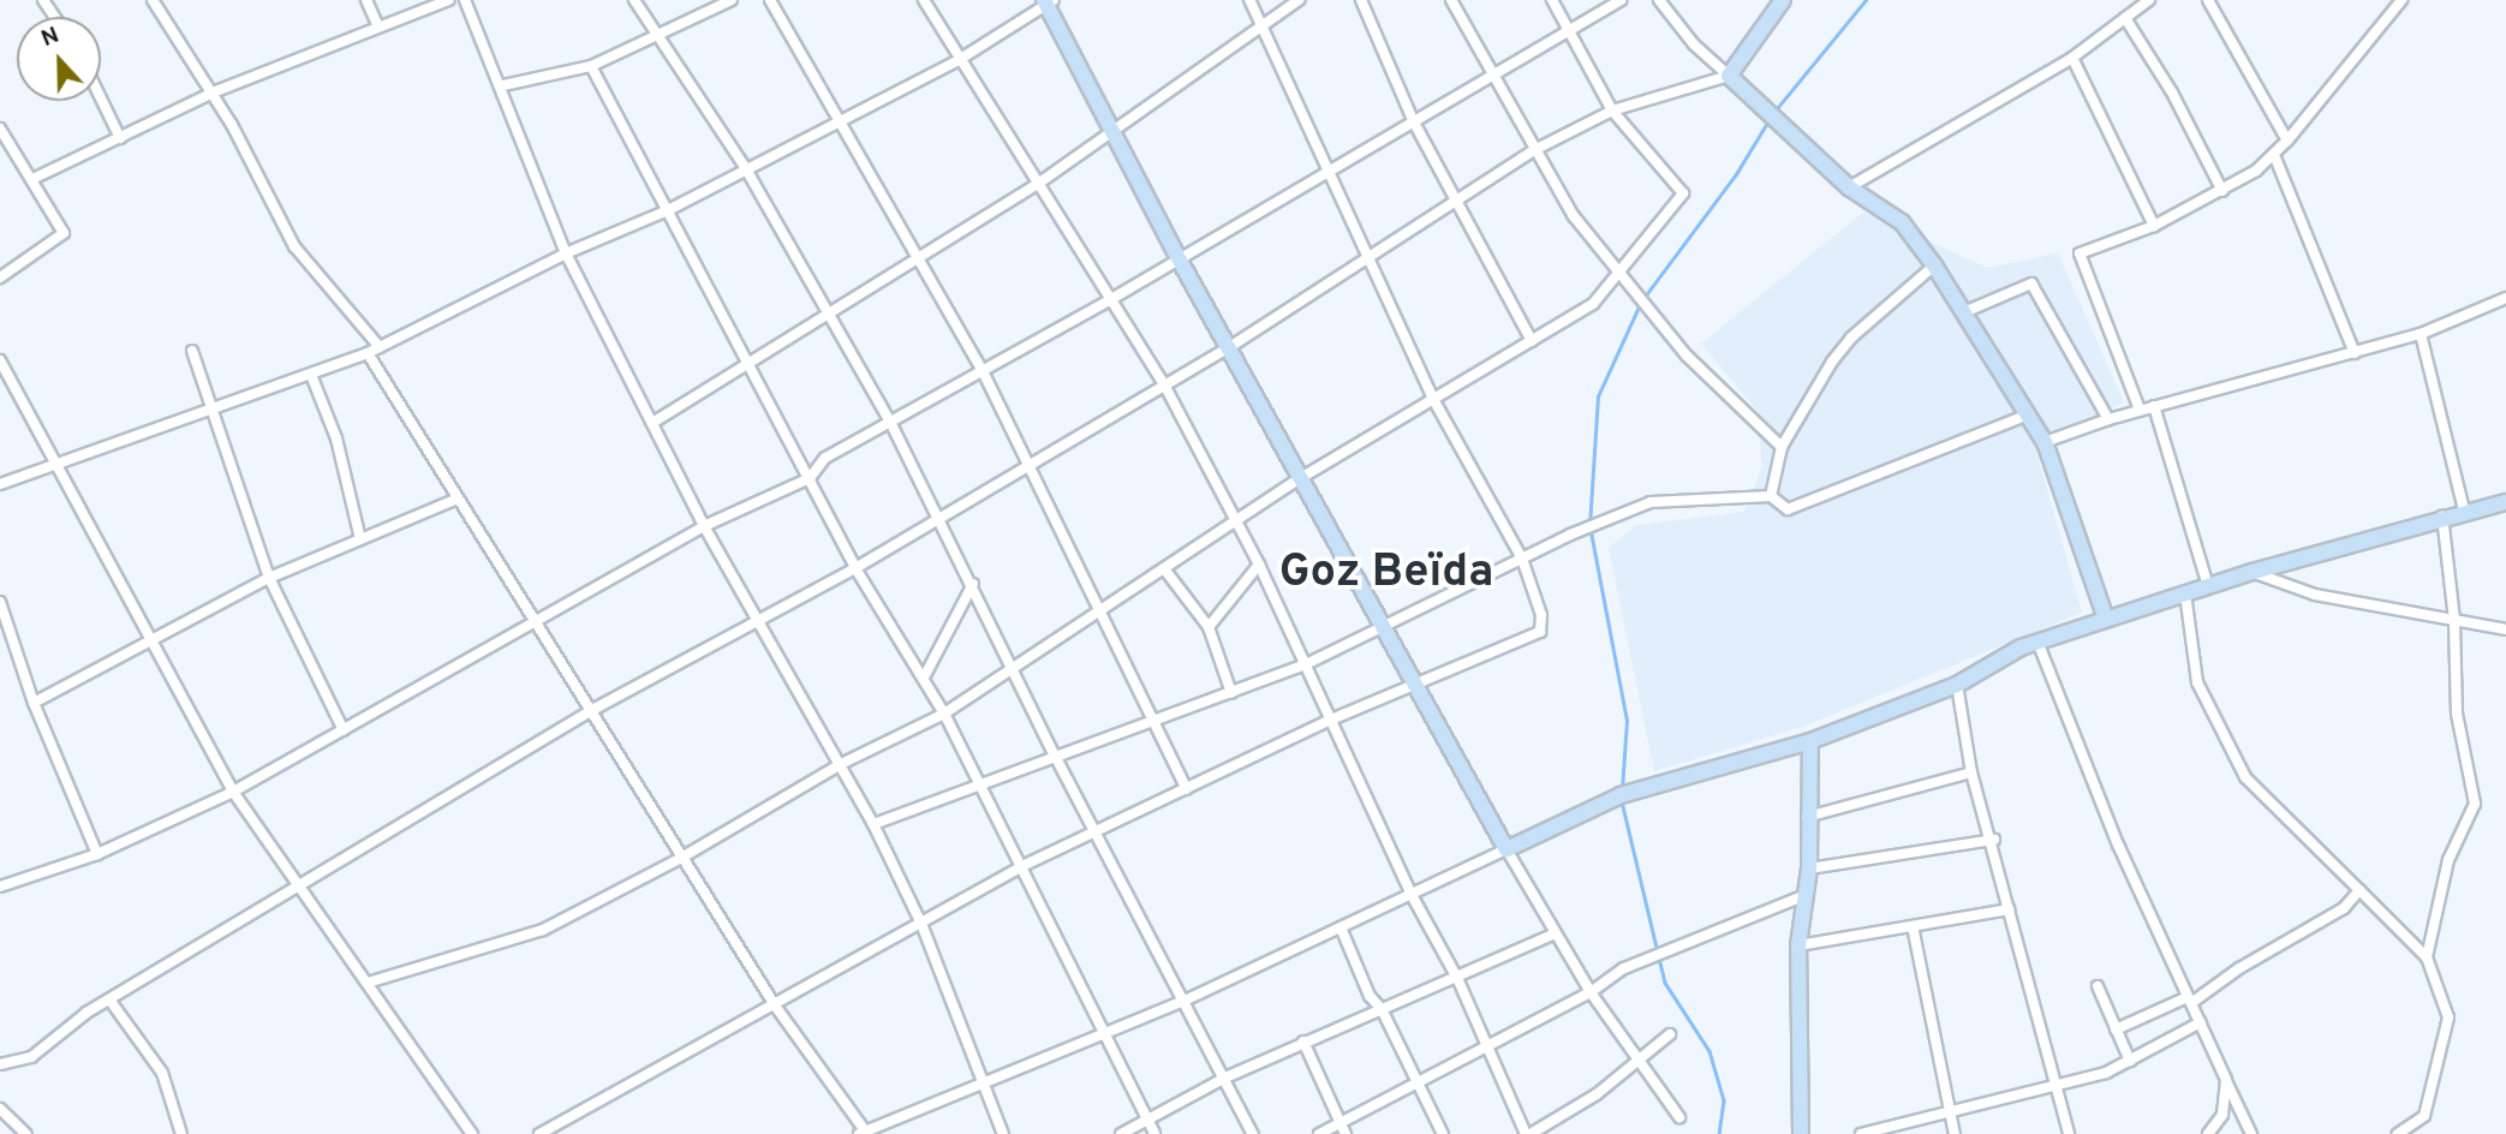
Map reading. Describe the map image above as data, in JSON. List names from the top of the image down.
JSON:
{
  "districts": ["Goz Beïda"],
  "north": "top"
}
